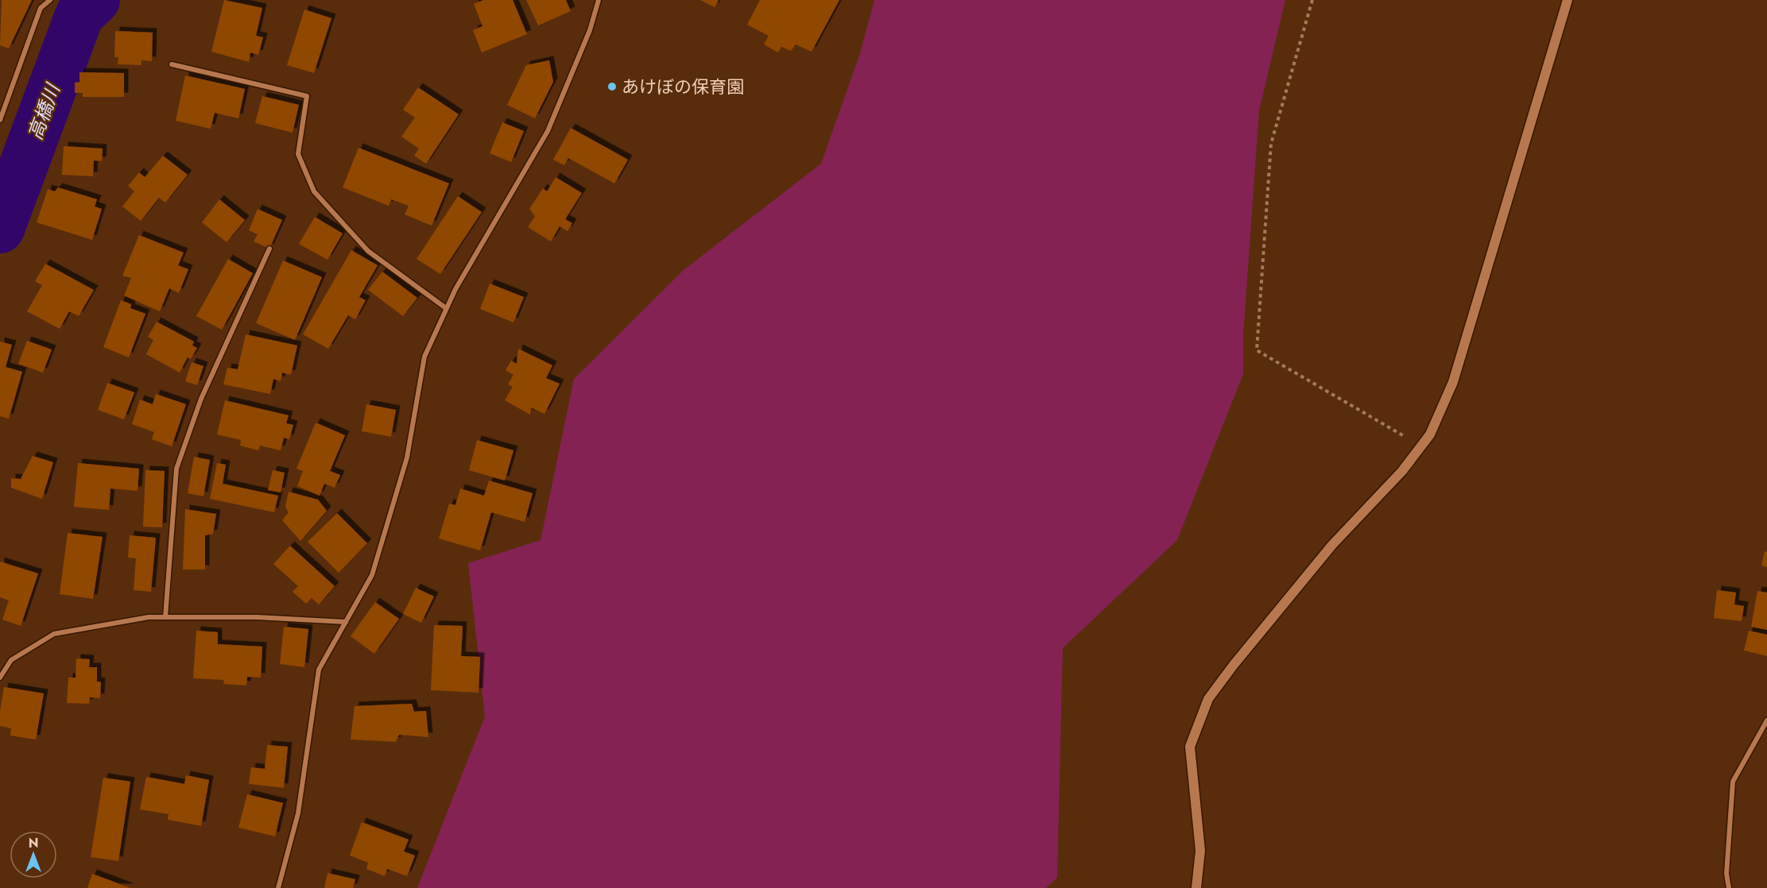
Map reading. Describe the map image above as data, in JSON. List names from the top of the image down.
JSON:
{
  "water": ["高橋川"],
  "places": ["あけぼの保育園"],
  "north": "top"
}
